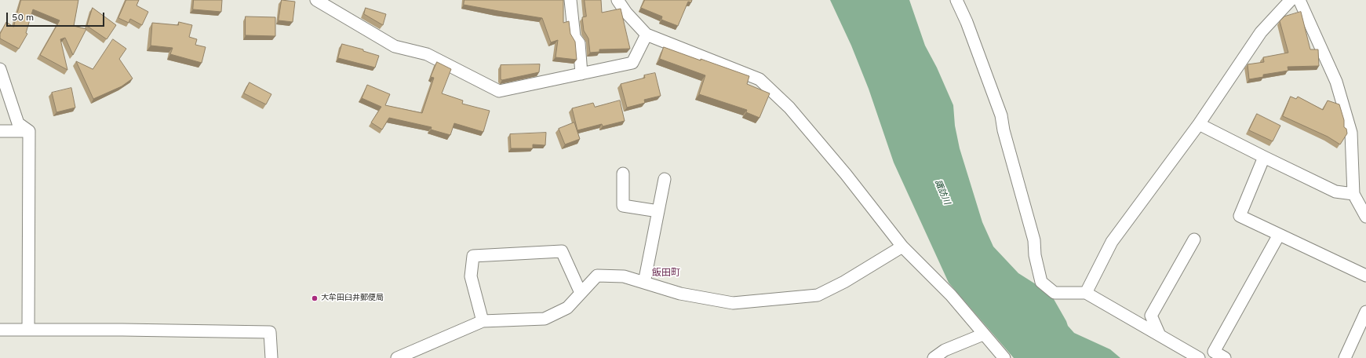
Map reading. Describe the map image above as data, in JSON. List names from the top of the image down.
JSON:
{
  "districts": ["飯田町"],
  "water": ["諏訪川"],
  "places": ["大牟田臼井郵便局"],
  "scale_bar": "50 m"
}
